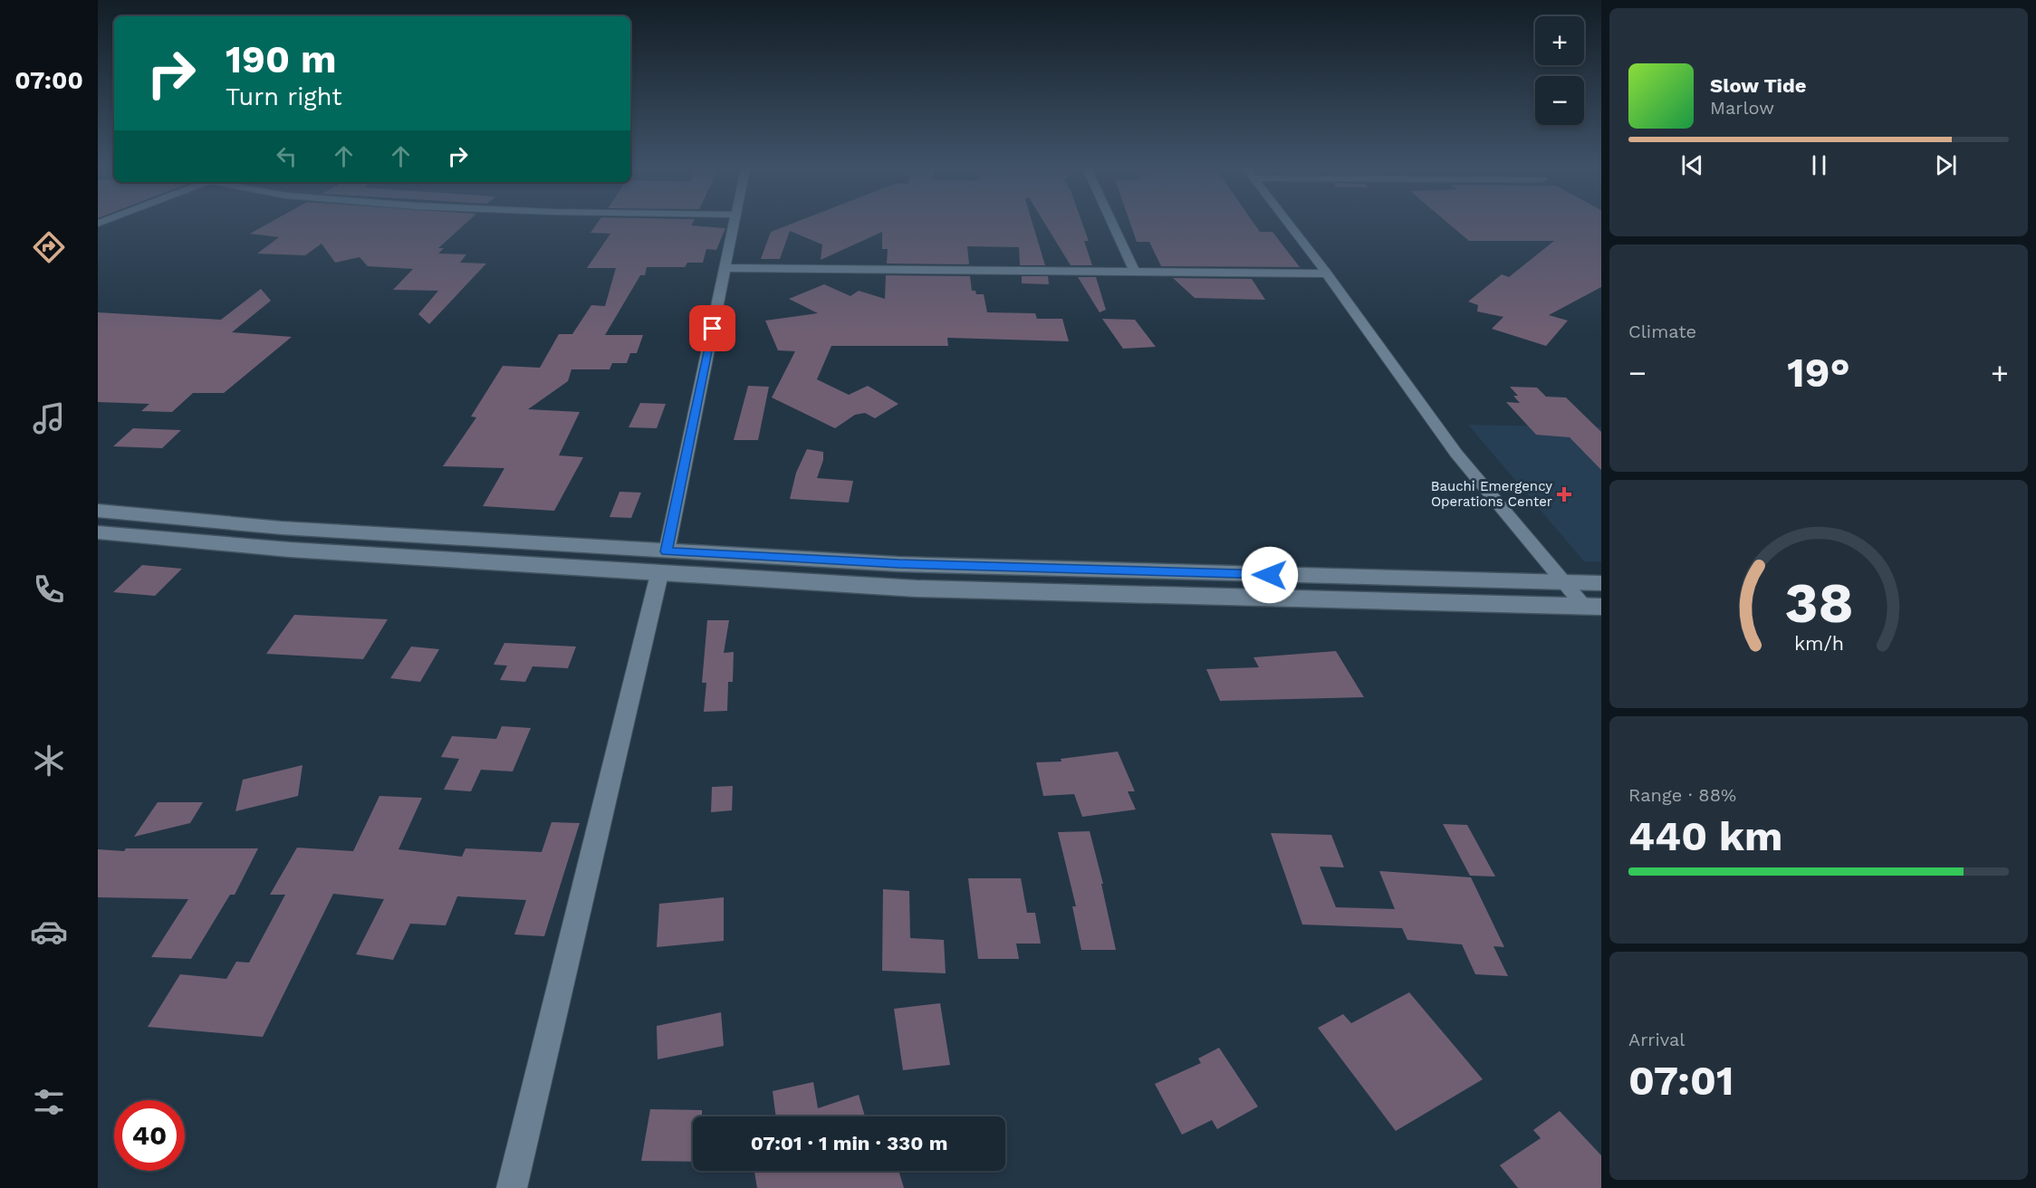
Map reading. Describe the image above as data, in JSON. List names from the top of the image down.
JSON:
{
  "places": {
    "health": ["Bauchi Emergency Operations Center"]
  },
  "page": {
    "tabs": "07:00",
    "map_buttons": ["+", "−"],
    "turn": ["190 m", "Turn right"],
    "song": ["Slow Tide", "Marlow"],
    "tile": [
      "Climate",
      ["Range · 88%", "440 km"],
      ["Arrival", "07:01"]
    ],
    "heat": ["−", "19°", "+"],
    "limit": "40",
    "trip": "07:01 · 1 min · 330 m",
    "gauge": ["38", "km/h"]
  }
}
